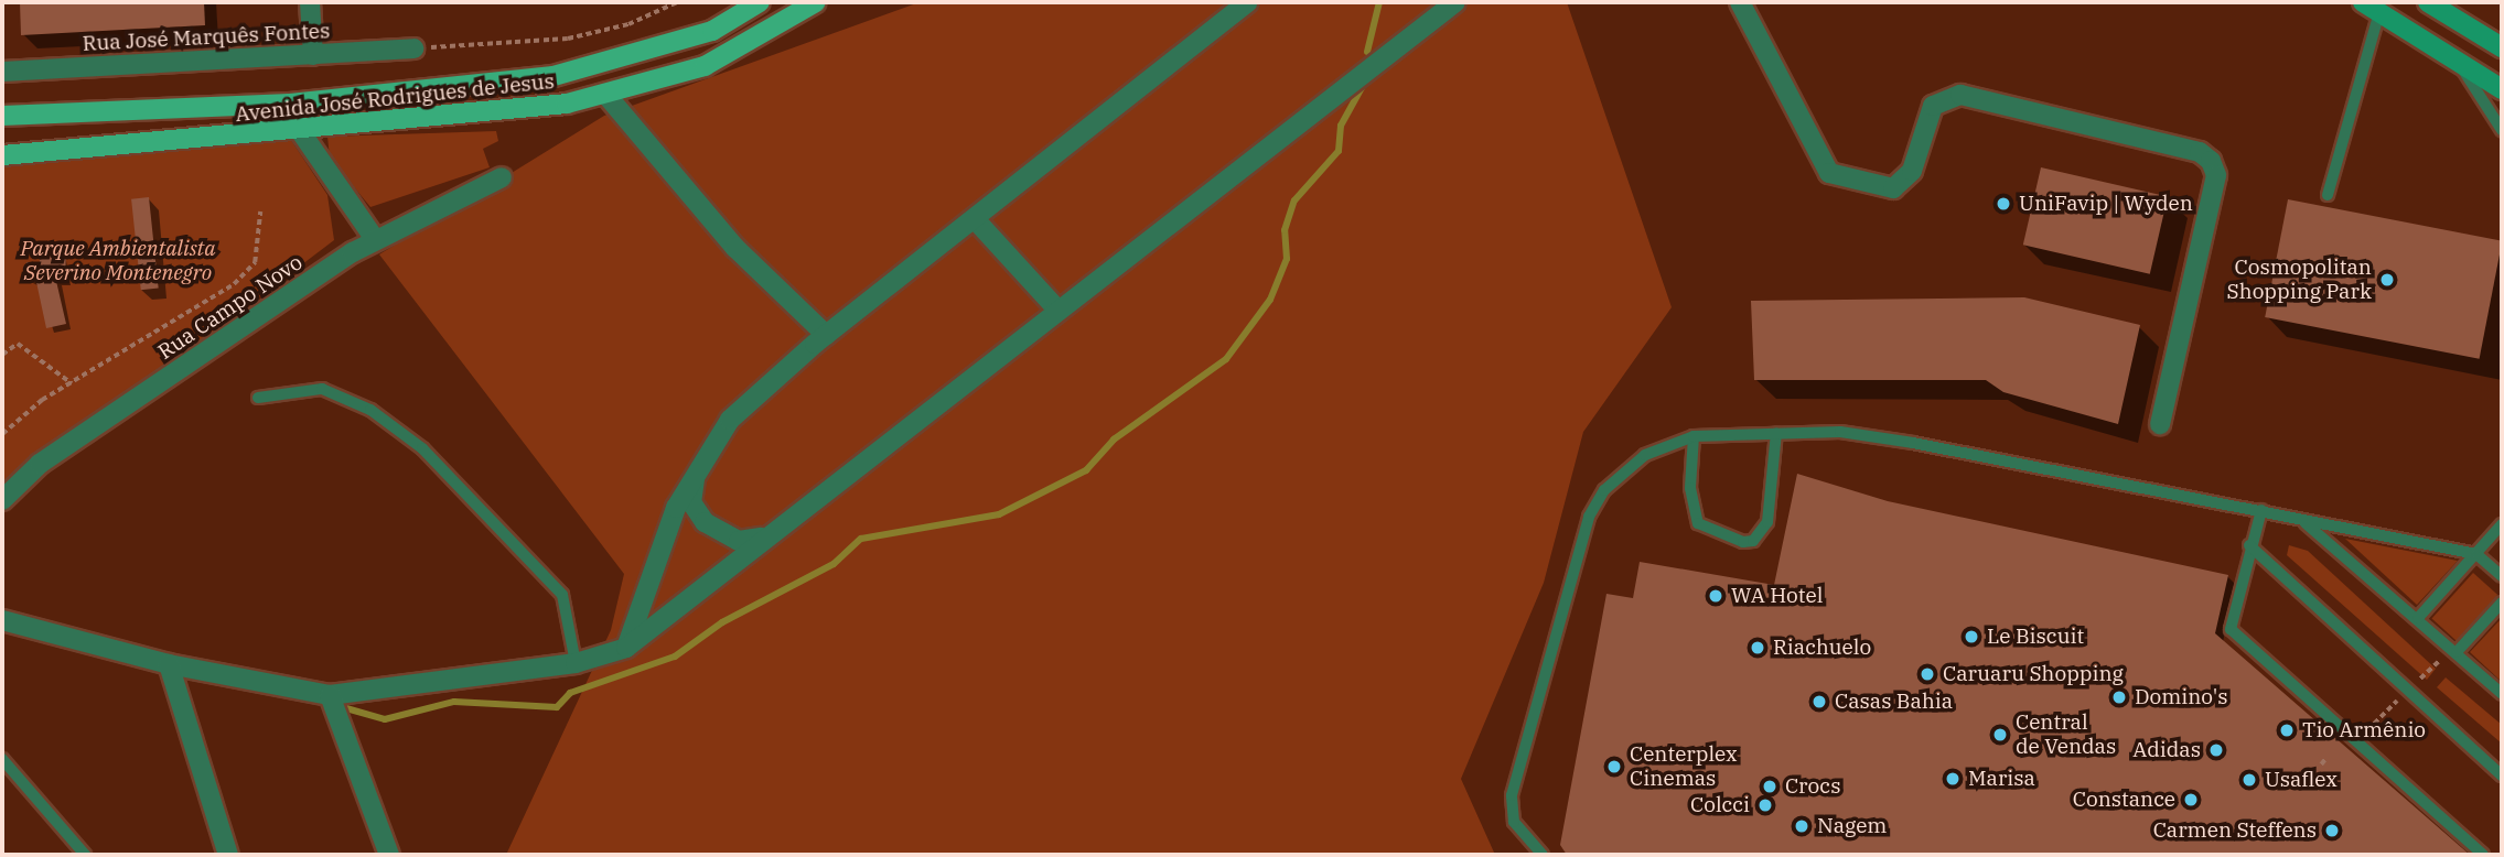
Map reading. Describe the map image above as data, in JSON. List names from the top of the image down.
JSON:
{
  "streets": {
    "main road": ["Avenida José Rodrigues de Jesus"],
    "street": ["Rua José Marquês Fontes", "Rua Campo Novo"]
  },
  "parks": ["Parque Ambientalista Severino Montenegro"],
  "places": [
    "UniFavip | Wyden",
    "Cosmopolitan Shopping Park",
    "WA Hotel",
    "Le Biscuit",
    "Riachuelo",
    "Caruaru Shopping",
    "Domino's",
    "Casas Bahia",
    "Tio Armênio",
    "Central de Vendas",
    "Adidas",
    "Centerplex Cinemas",
    "Marisa",
    "Usaflex",
    "Crocs",
    "Constance",
    "Colcci",
    "Nagem",
    "Carmen Steffens"
  ]
}
